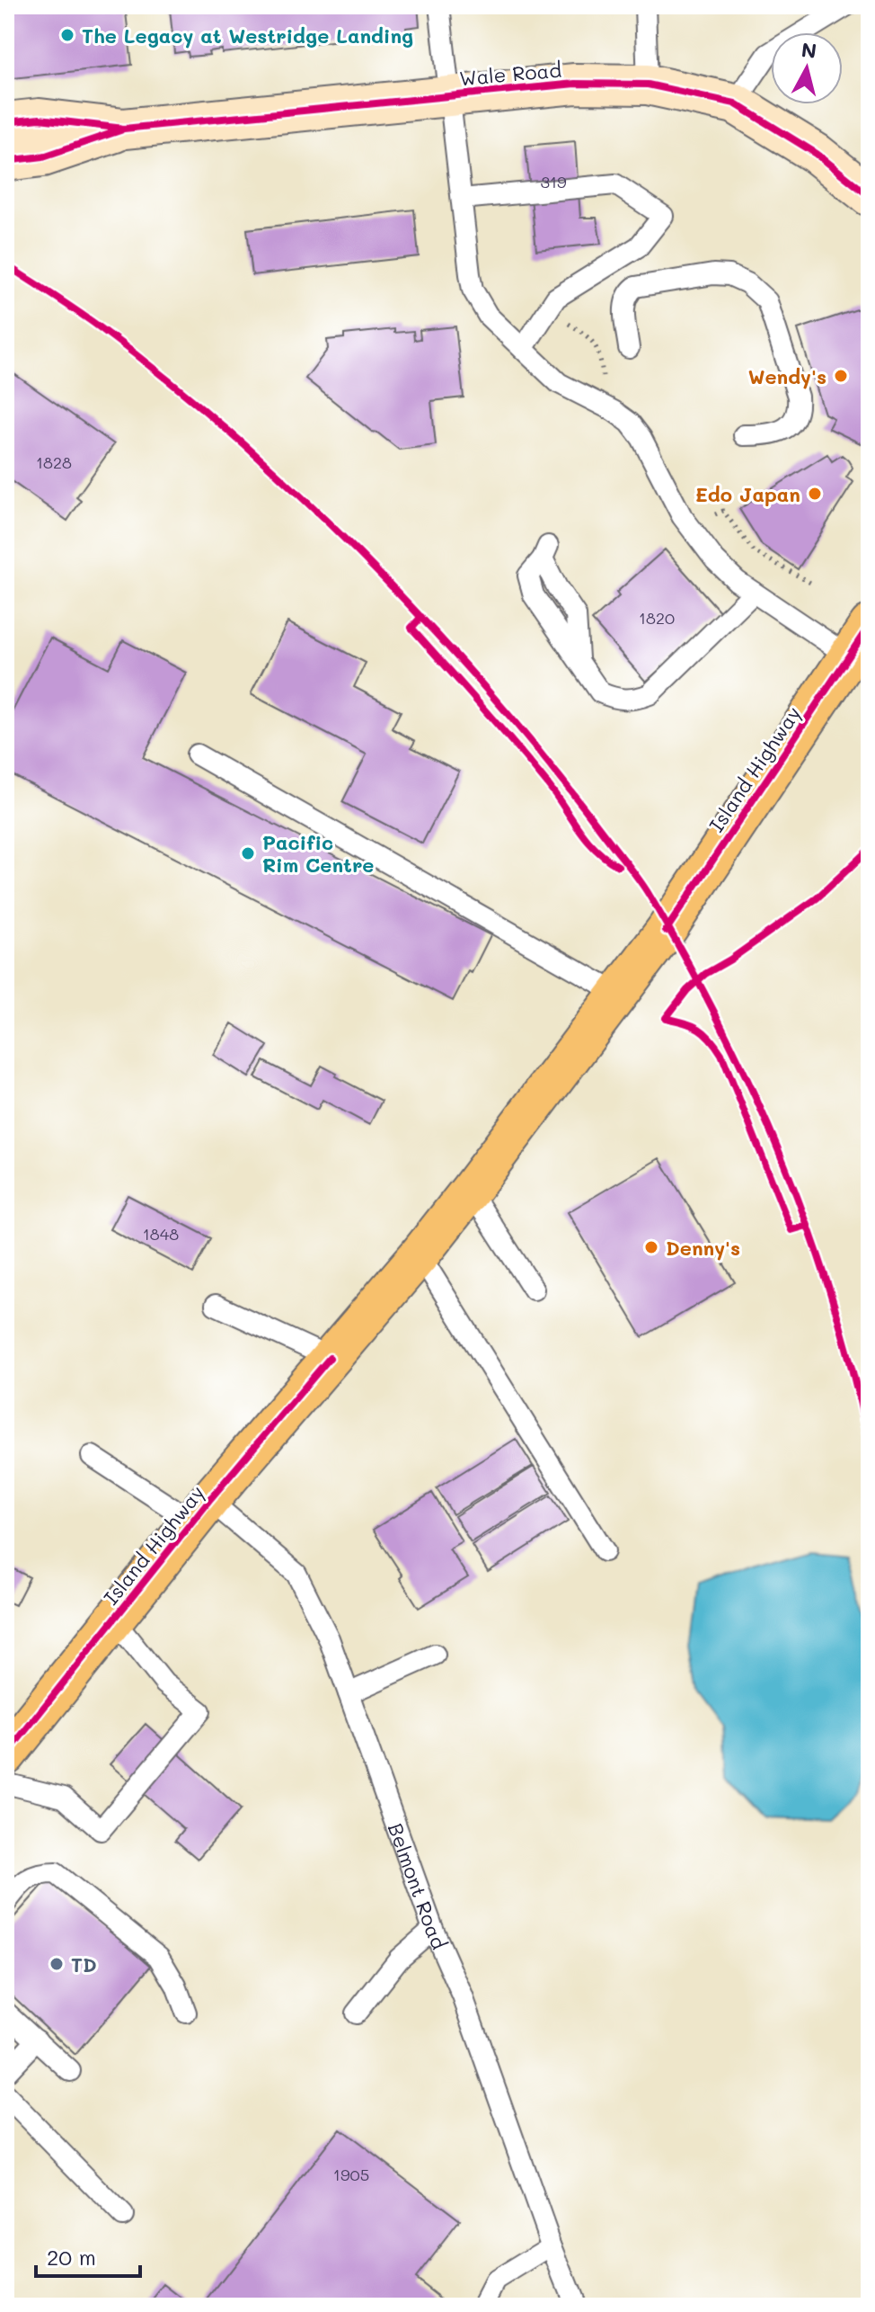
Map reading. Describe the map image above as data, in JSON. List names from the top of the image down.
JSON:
{
  "streets": {
    "main road": ["Wale Road", "Island Highway"],
    "lane": ["Belmont Road"]
  },
  "crossings": [
    ["Island Highway", "Belmont Road"]
  ],
  "places": [
    "The Legacy at Westridge Landing",
    "Wendy's",
    "Edo Japan",
    "Pacific Rim Centre",
    "Denny's",
    "TD"
  ],
  "house_numbers": [
    "319",
    "1828",
    "1820",
    "1848",
    "1905"
  ],
  "scale_bar": "20 m",
  "north": "top"
}
